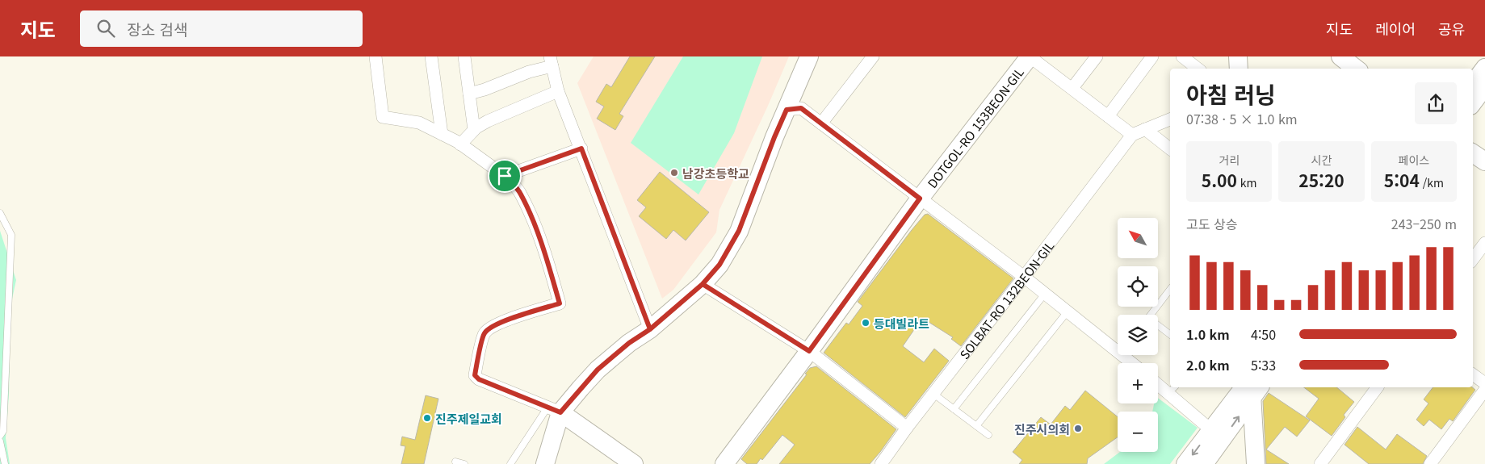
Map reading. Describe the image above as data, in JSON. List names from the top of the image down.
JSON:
{
  "streets": {
    "street": ["DOTGOL-RO 153BEON-GIL", "SOLBAT-RO 132BEON-GIL"]
  },
  "places": [
    "남강초등학교",
    "등대빌라트",
    "진주제일교회",
    "진주시의회"
  ],
  "north": "top left",
  "page": {
    "header": "지도",
    "search": "장소 검색",
    "nav": ["지도", "레이어", "공유"],
    "heading": ["아침 러닝", "07:38 · 5 × 1.0 km"],
    "stats": [
      ["거리", "5.00 km"],
      ["시간", "25:20"],
      ["페이스", "5:04 /km"]
    ],
    "chart": ["고도 상승", "243–250 m"],
    "map_buttons": ["+", "−"],
    "list": [
      {
        "name": "1.0 km",
        "note": "4:50"
      },
      {
        "name": "2.0 km",
        "note": "5:33"
      }
    ]
  }
}
